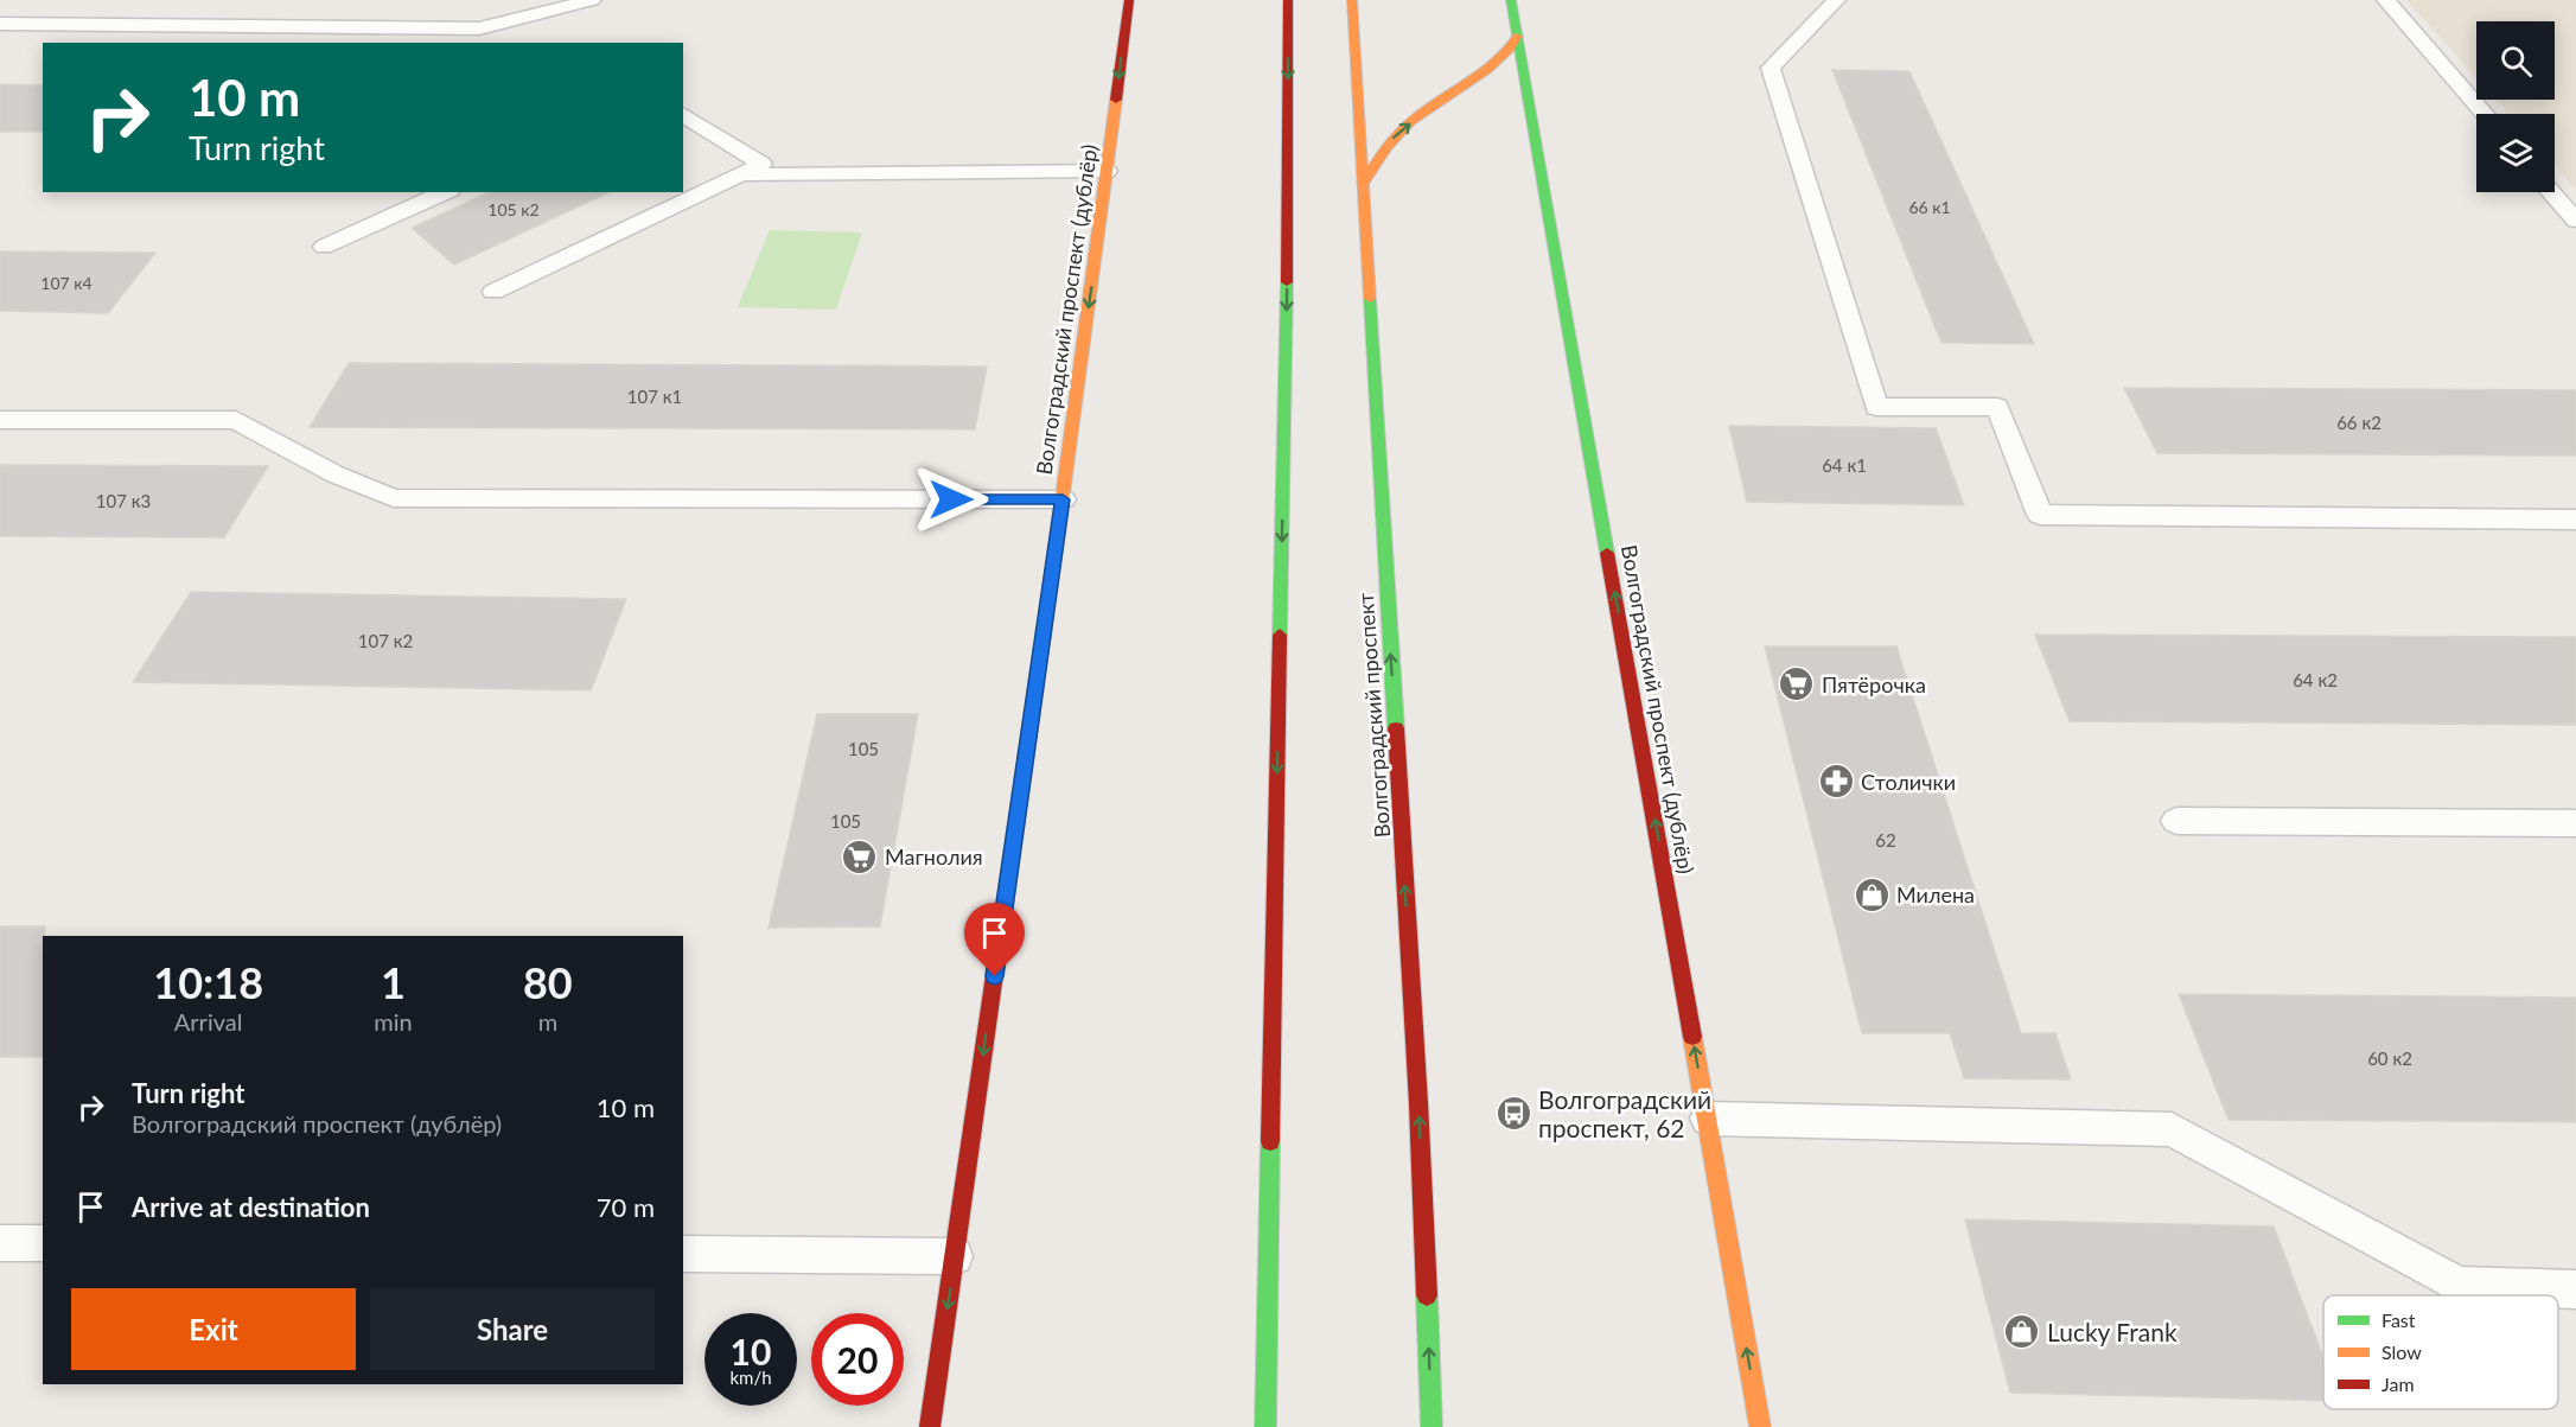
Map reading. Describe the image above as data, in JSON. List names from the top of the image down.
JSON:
{
  "streets": {
    "street": ["Волгоградский проспект (дублёр)", "Волгоградский проспект"]
  },
  "places": {
    "supermarket": ["Пятёрочка", "Магнолия"],
    "pharmacy": ["Столички"],
    "shop": ["Милена", "Lucky Frank"],
    "bus stop": ["Волгоградский проспект, 62"]
  },
  "house_numbers": [
    "66 к1",
    "105 к2",
    "107 к4",
    "107 к1",
    "66 к2",
    "64 к1",
    "107 к3",
    "107 к2",
    "64 к2",
    "105",
    "105",
    "62",
    "60 к2"
  ],
  "legend": ["Fast", "Slow", "Jam"],
  "page": {
    "turn": ["10 m", "Turn right"],
    "eta": [
      "10:18",
      "Arrival",
      "1",
      "min",
      "80",
      "m"
    ],
    "list": [
      {
        "name": "Turn right",
        "note": "Волгоградский проспект (дублёр)",
        "value": "10 m"
      },
      {
        "name": "Arrive at destination",
        "value": "70 m"
      }
    ],
    "buttons": ["Exit", "Share"],
    "speed": "10 km/h",
    "limit": "20"
  }
}
